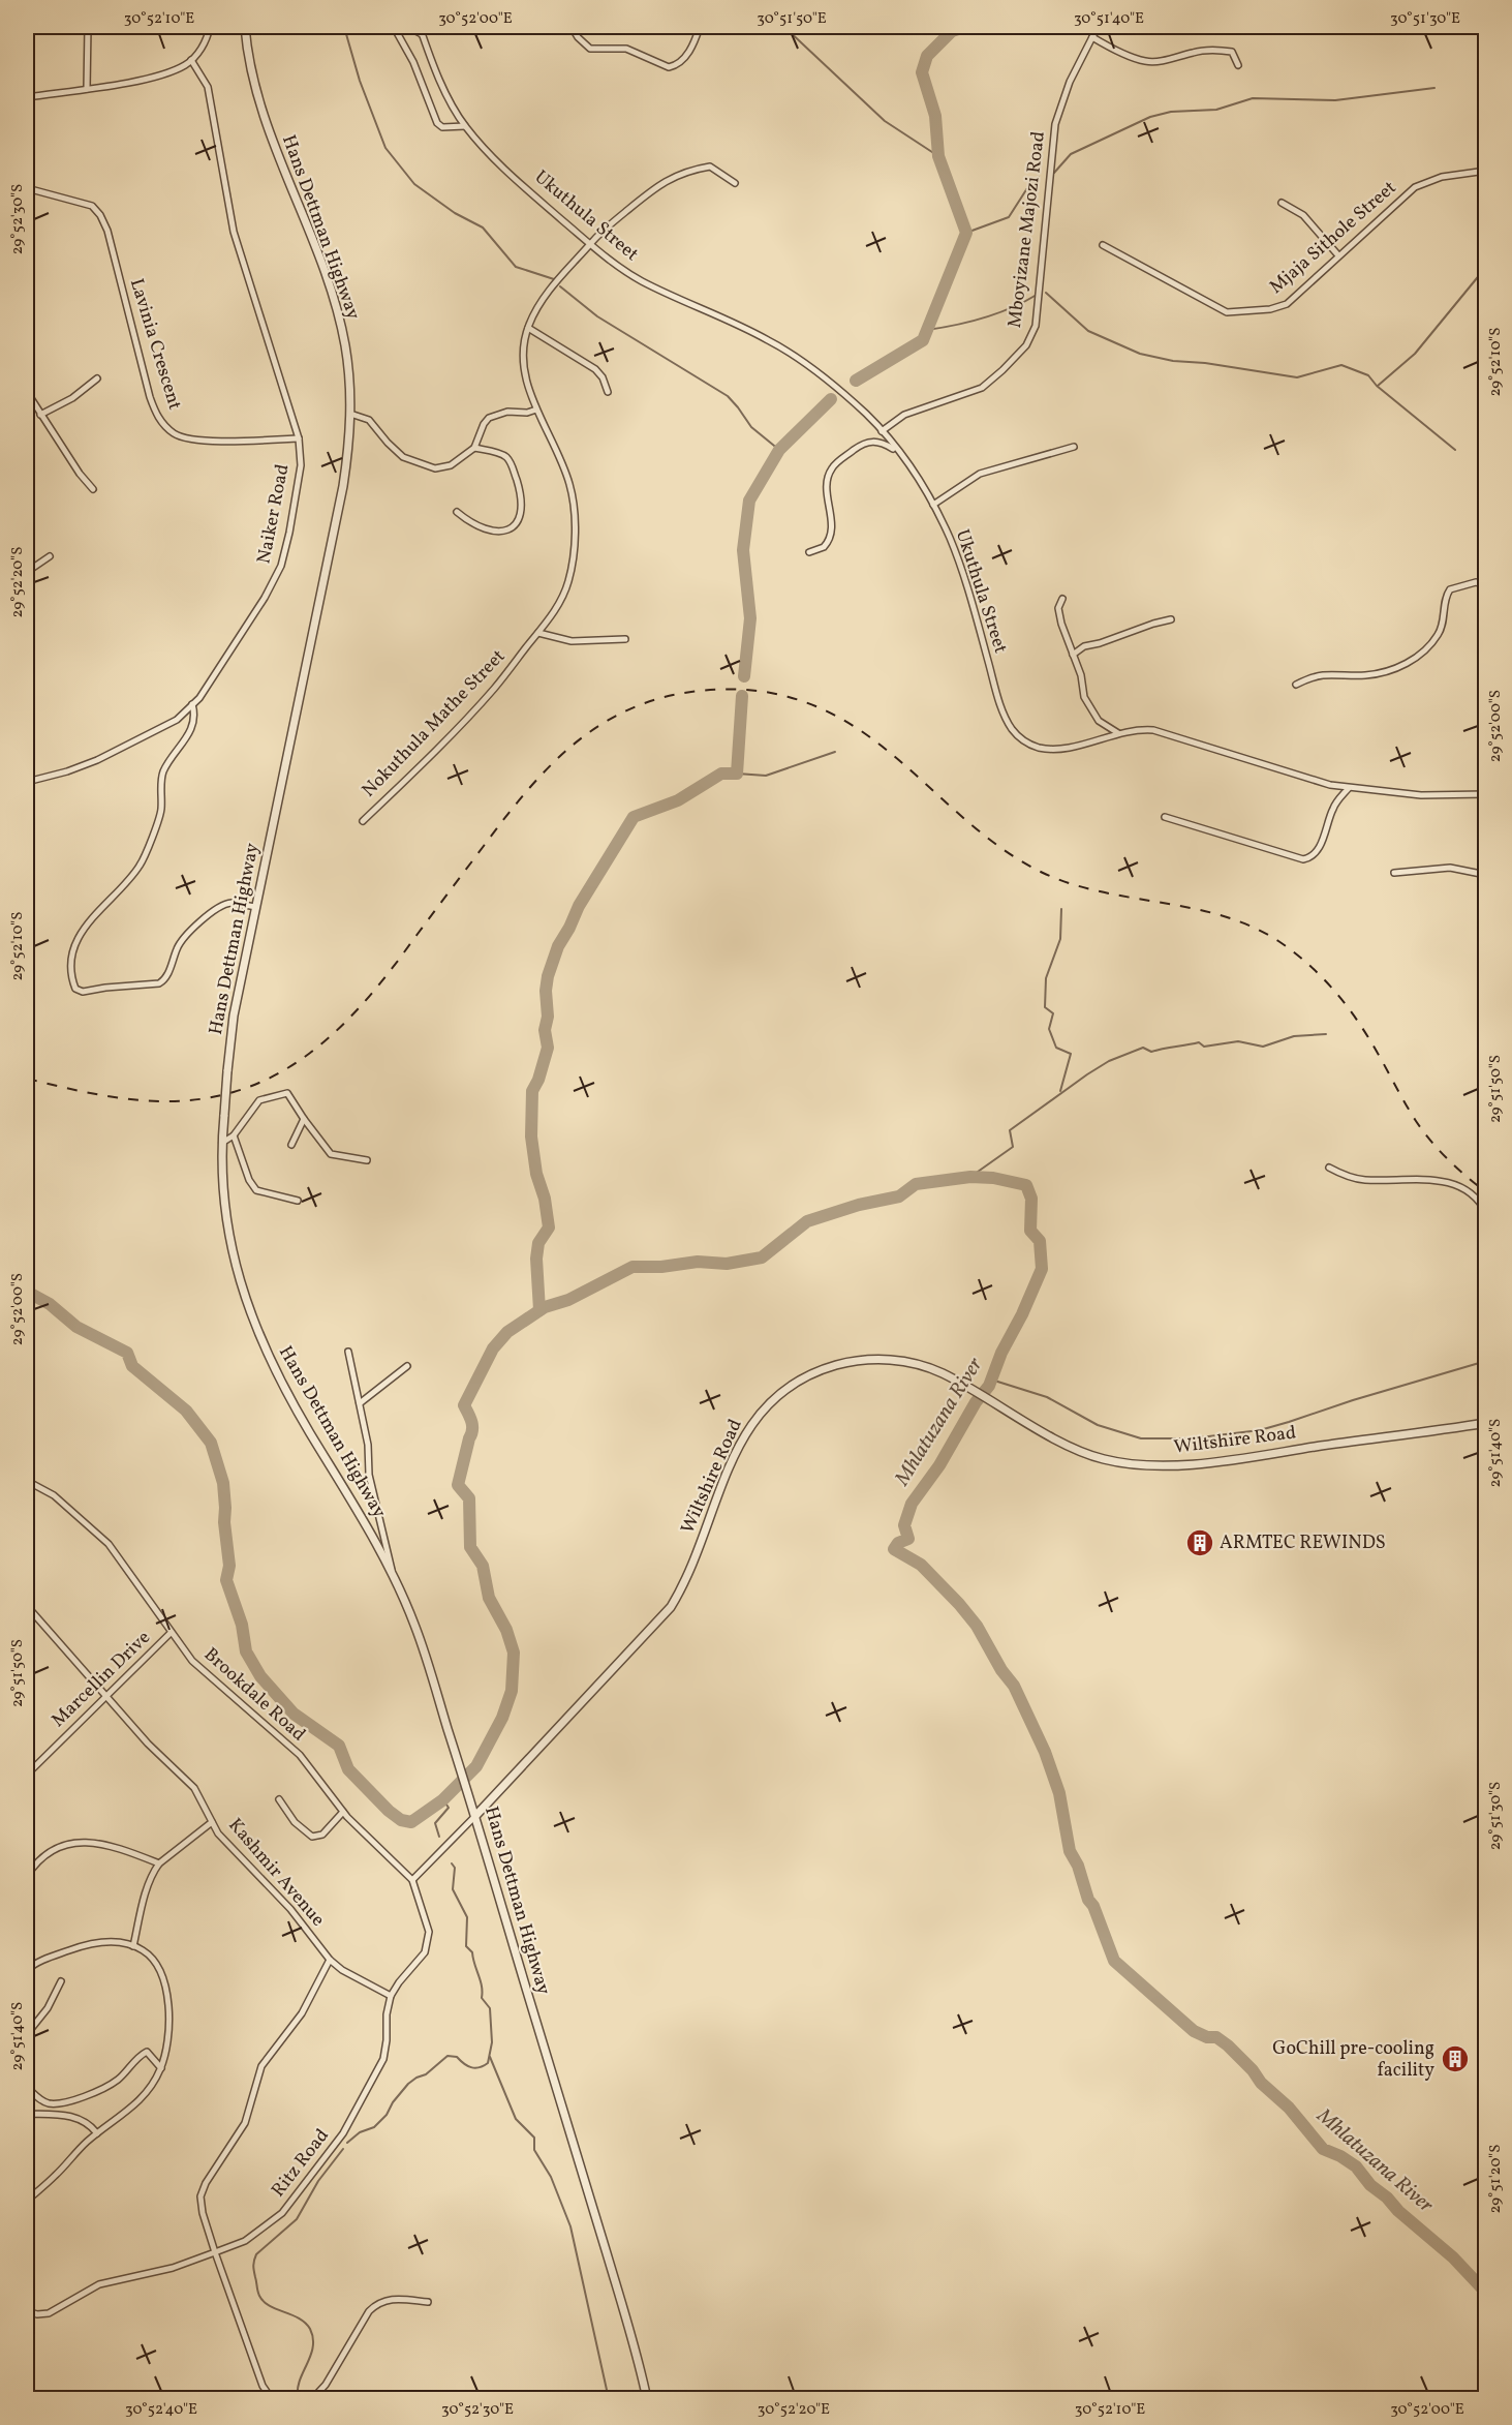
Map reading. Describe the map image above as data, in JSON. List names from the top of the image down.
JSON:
{
  "streets": {
    "street": [
      "Ukuthula Street",
      "Hans Dettman Highway",
      "Mboyizane Majozi Road",
      "Mjaja Sithole Street",
      "Lavinia Crescent",
      "Naiker Road",
      "Nokuthula Mathe Street",
      "Wiltshire Road",
      "Marcellin Drive",
      "Brookdale Road",
      "Kashmir Avenue",
      "Ritz Road"
    ]
  },
  "crossings": [
    ["Ukuthula Street", "Mboyizane Majozi Road"],
    ["Ukuthula Street", "Nokuthula Mathe Street"],
    ["Hans Dettman Highway", "Wiltshire Road"],
    ["Lavinia Crescent", "Naiker Road"],
    ["Wiltshire Road", "Brookdale Road"],
    ["Wiltshire Road", "Ritz Road"],
    ["Marcellin Drive", "Brookdale Road"],
    ["Marcellin Drive", "Kashmir Avenue"],
    ["Brookdale Road", "Ritz Road"],
    ["Kashmir Avenue", "Ritz Road"]
  ],
  "water": ["Mhlatuzana River"],
  "places": {
    "building": ["ARMTEC REWINDS", "GoChill pre-cooling facility"]
  },
  "coordinates": [
    "30°52'10\"E",
    "30°52'00\"E",
    "30°51'50\"E",
    "30°51'40\"E",
    "30°51'30\"E",
    "29°52'30\"S",
    "29°52'10\"S",
    "29°52'20\"S",
    "29°52'00\"S",
    "29°51'50\"S",
    "29°51'40\"S",
    "29°51'30\"S",
    "29°51'20\"S",
    "30°52'40\"E",
    "30°52'30\"E",
    "30°52'20\"E"
  ]
}
